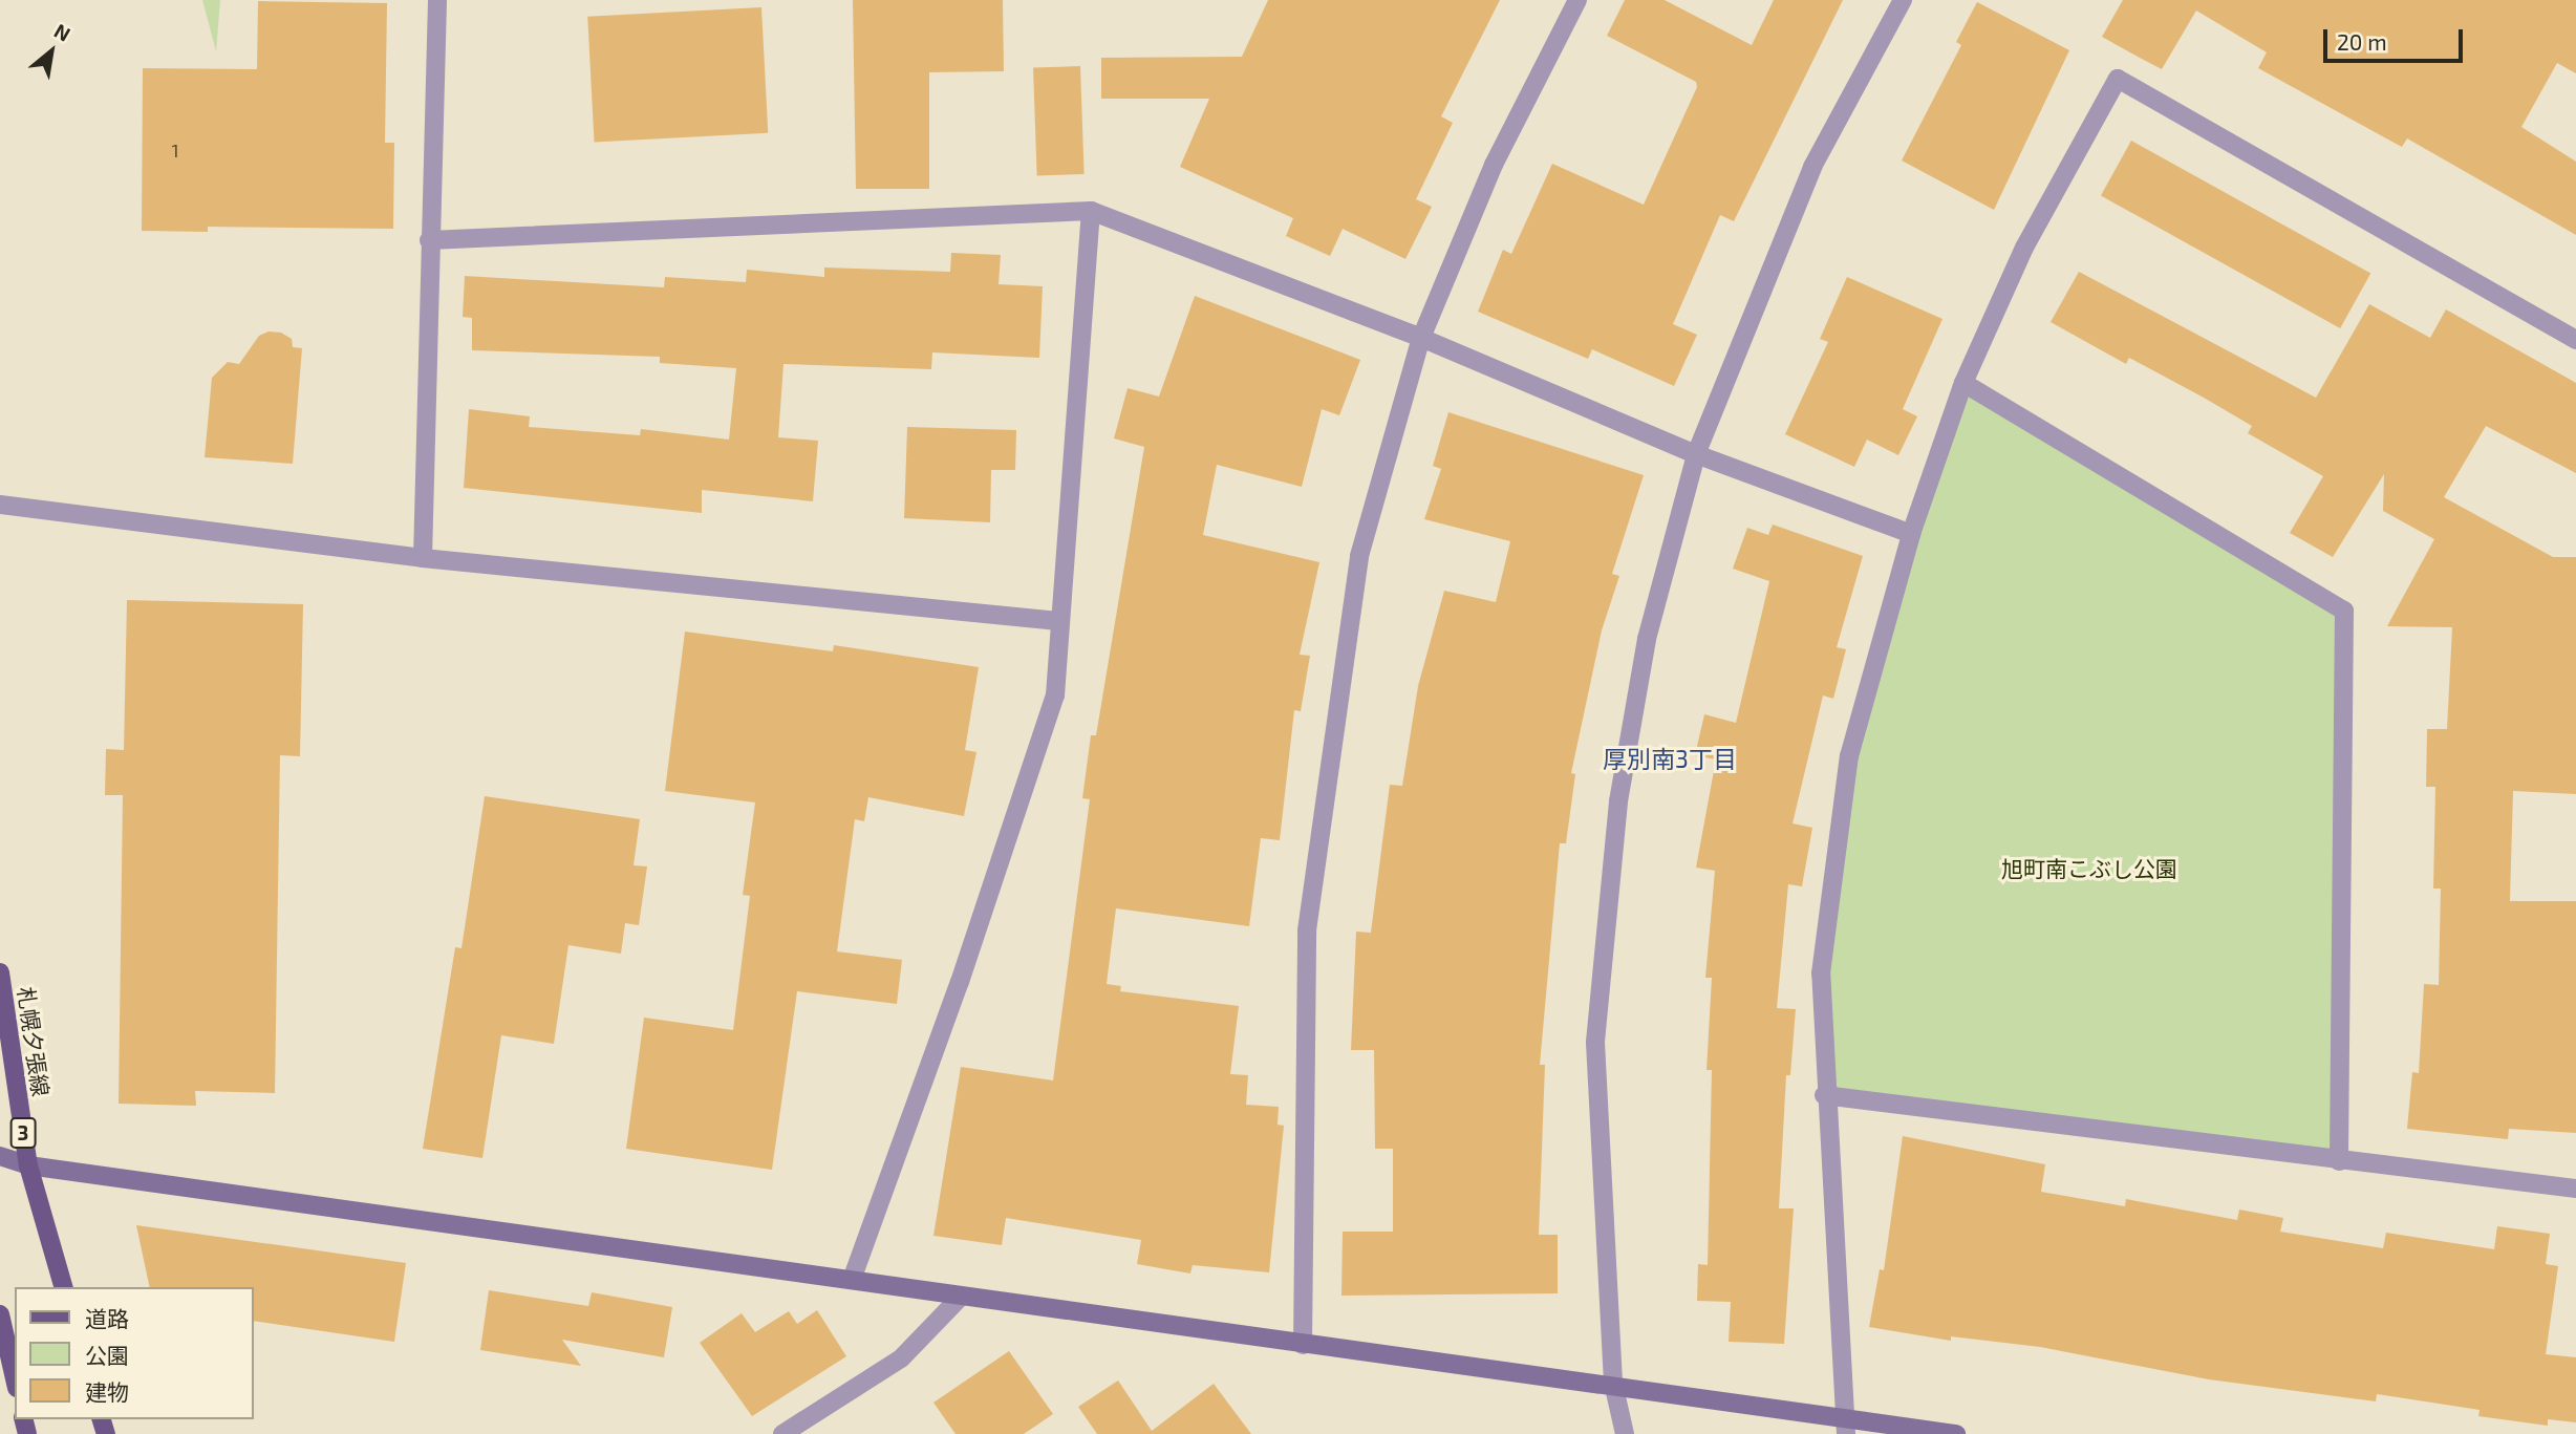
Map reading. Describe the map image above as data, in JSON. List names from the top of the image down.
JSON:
{
  "streets": {
    "main road": ["札幌夕張線", "3"]
  },
  "districts": ["厚別南3丁目"],
  "parks": ["旭町南こぶし公園"],
  "house_numbers": ["1"],
  "legend": ["道路", "公園", "建物"],
  "scale_bar": "20 m",
  "north": "top right"
}
